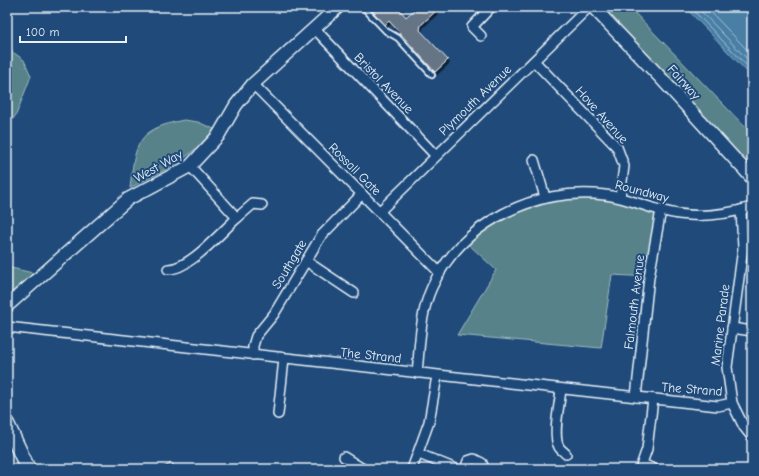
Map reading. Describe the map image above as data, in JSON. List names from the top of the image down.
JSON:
{
  "streets": {
    "street": [
      "Fairway",
      "Bristol Avenue",
      "Plymouth Avenue",
      "Hove Avenue",
      "West Way",
      "Rossall Gate",
      "Roundway",
      "Southgate",
      "Falmouth Avenue",
      "Marine Parade",
      "The Strand"
    ]
  },
  "crossings": [
    ["Bristol Avenue", "Plymouth Avenue"],
    ["Bristol Avenue", "West Way"],
    ["Plymouth Avenue", "Hove Avenue"],
    ["Plymouth Avenue", "Rossall Gate"],
    ["Hove Avenue", "Roundway"],
    ["West Way", "Rossall Gate"],
    ["Rossall Gate", "Roundway"],
    ["Rossall Gate", "Southgate"],
    ["Roundway", "Falmouth Avenue"],
    ["Roundway", "Marine Parade"],
    ["Roundway", "The Strand"],
    ["Southgate", "The Strand"],
    ["Falmouth Avenue", "The Strand"],
    ["Marine Parade", "The Strand"]
  ],
  "scale_bar": "100 m"
}
